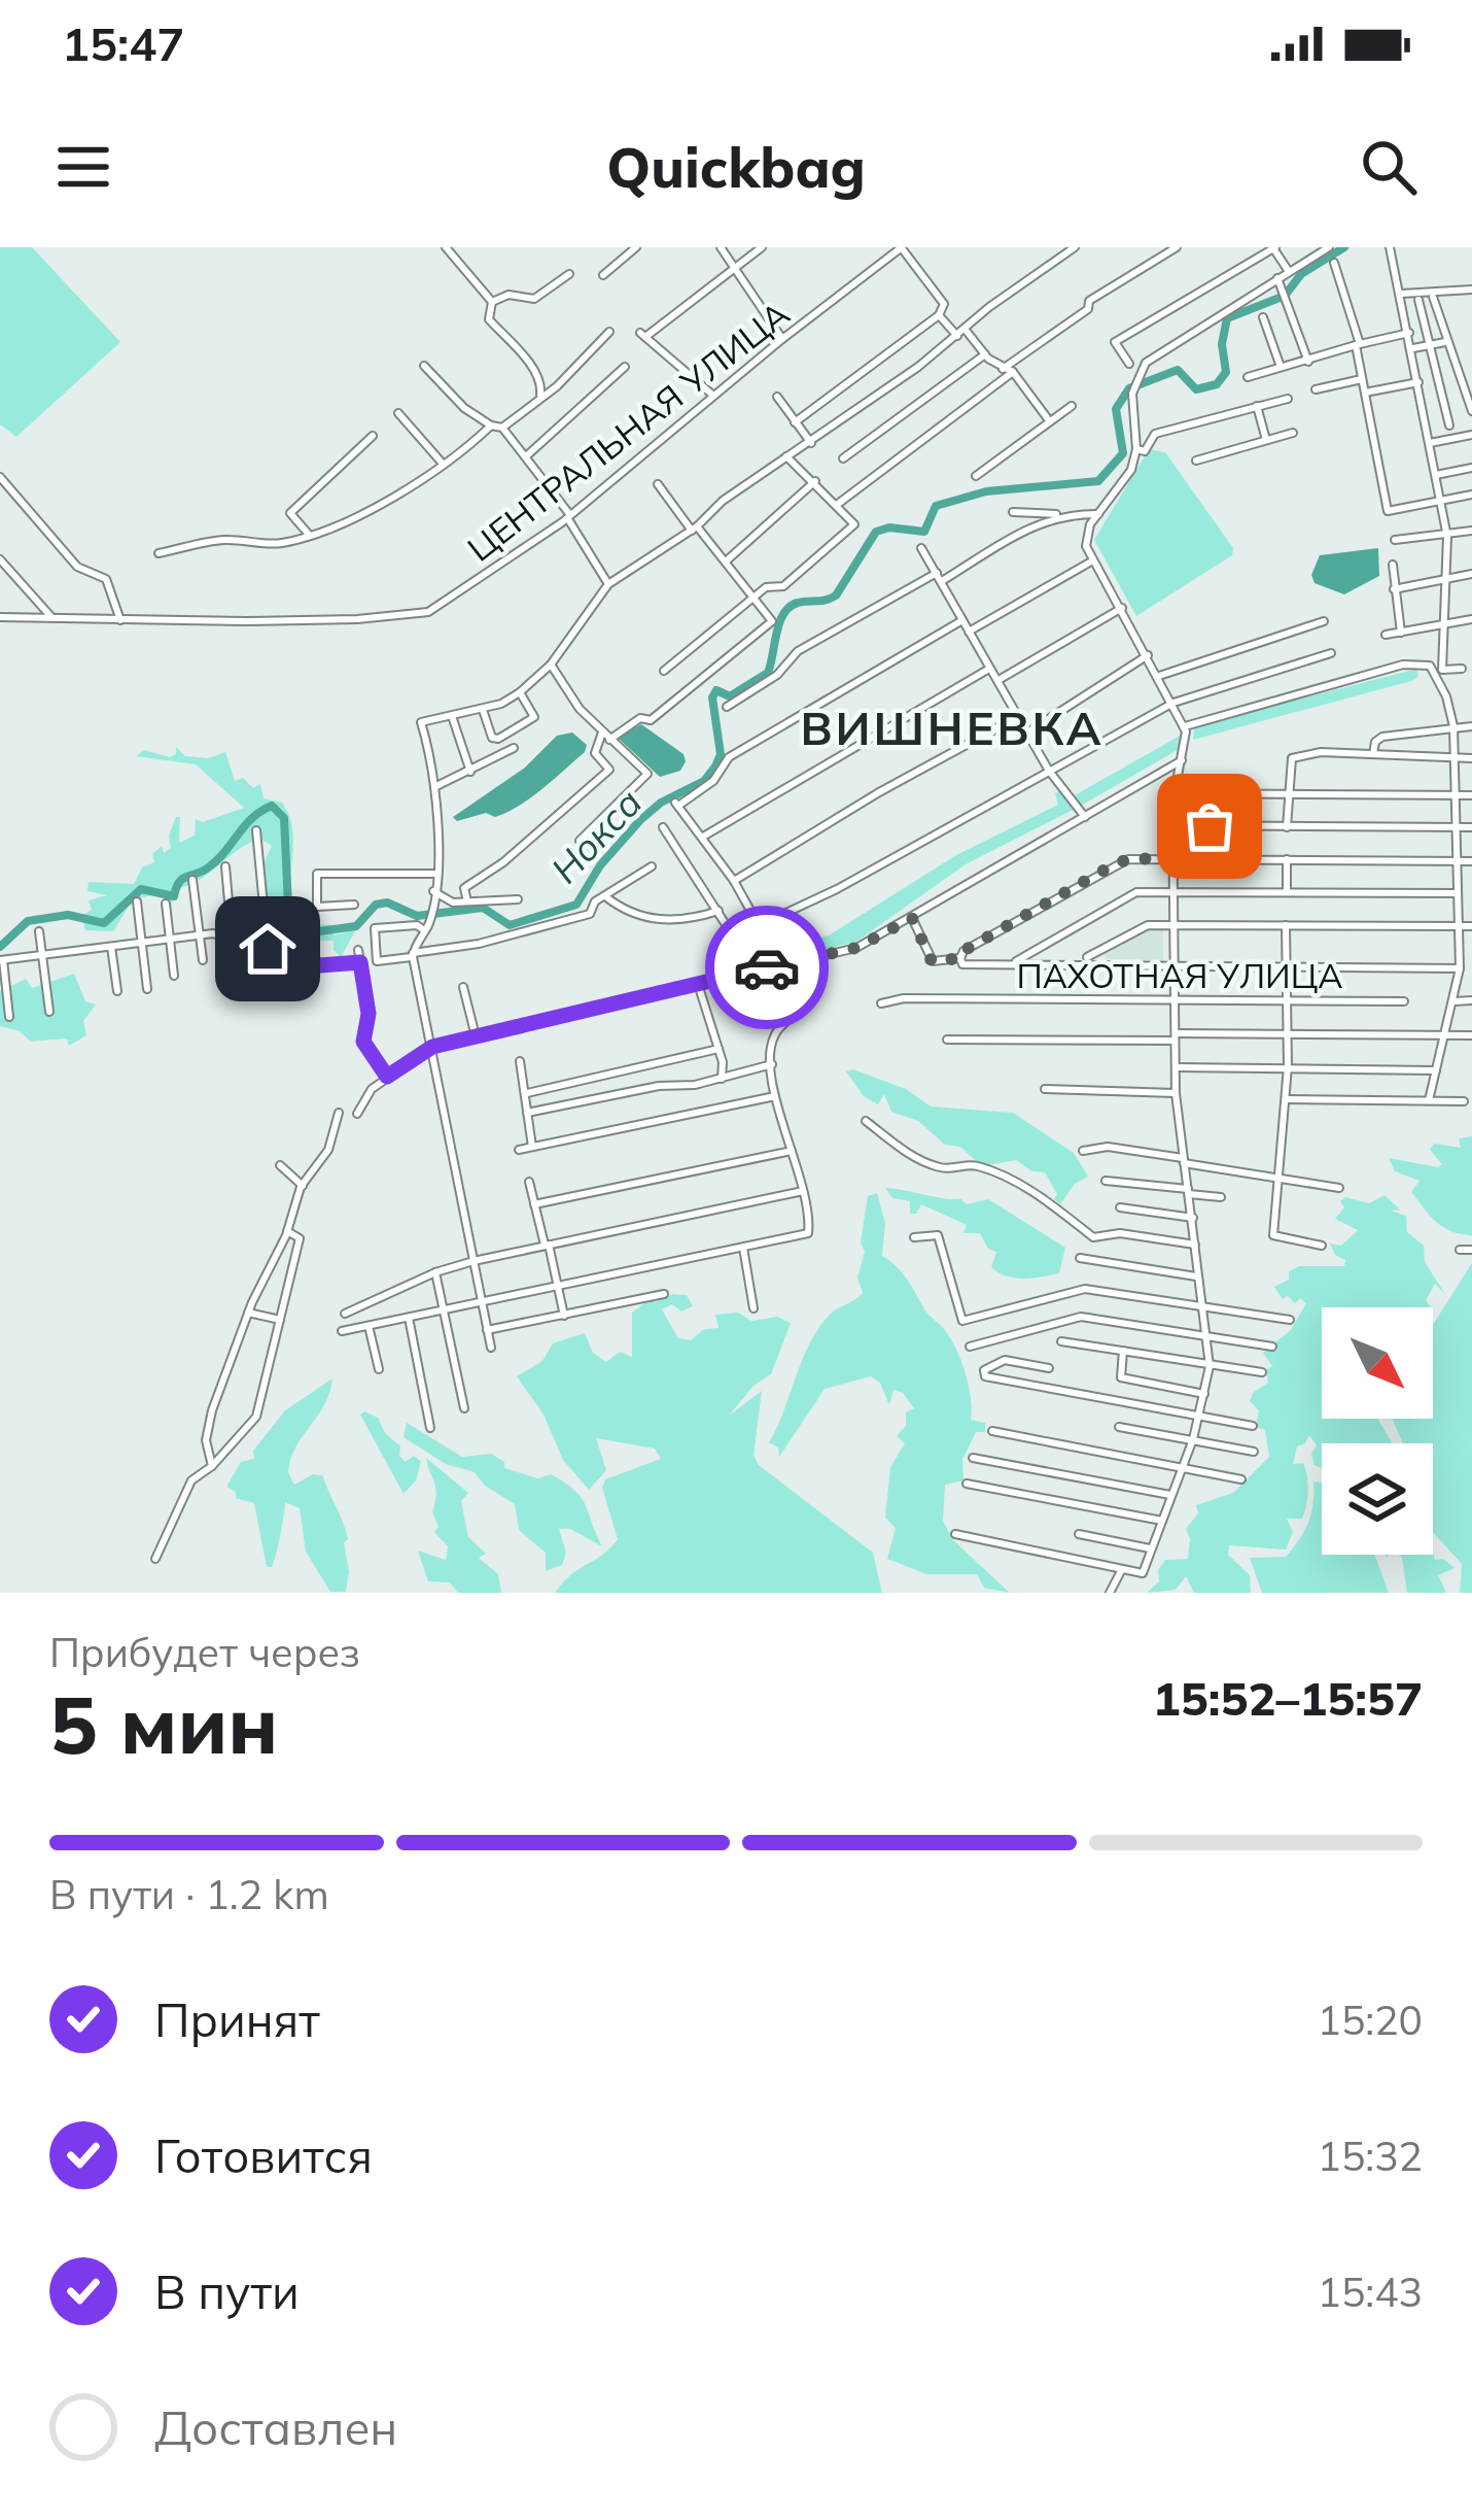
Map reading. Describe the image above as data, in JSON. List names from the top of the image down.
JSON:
{
  "streets": {
    "street": ["ЦЕНТРАЛЬНАЯ УЛИЦА", "ПАХОТНАЯ УЛИЦА"]
  },
  "districts": ["ВИШНЕВКА"],
  "water": ["Нокса"],
  "north": "bottom right",
  "page": {
    "status": "15:47",
    "header": "Quickbag",
    "heading": ["5 мин", "Прибудет через", "15:52–15:57"],
    "bar": "В пути · 1.2 km",
    "list": [
      ["Принят", "15:20"],
      ["Готовится", "15:32"],
      ["В пути", "15:43"],
      "Доставлен"
    ]
  }
}
